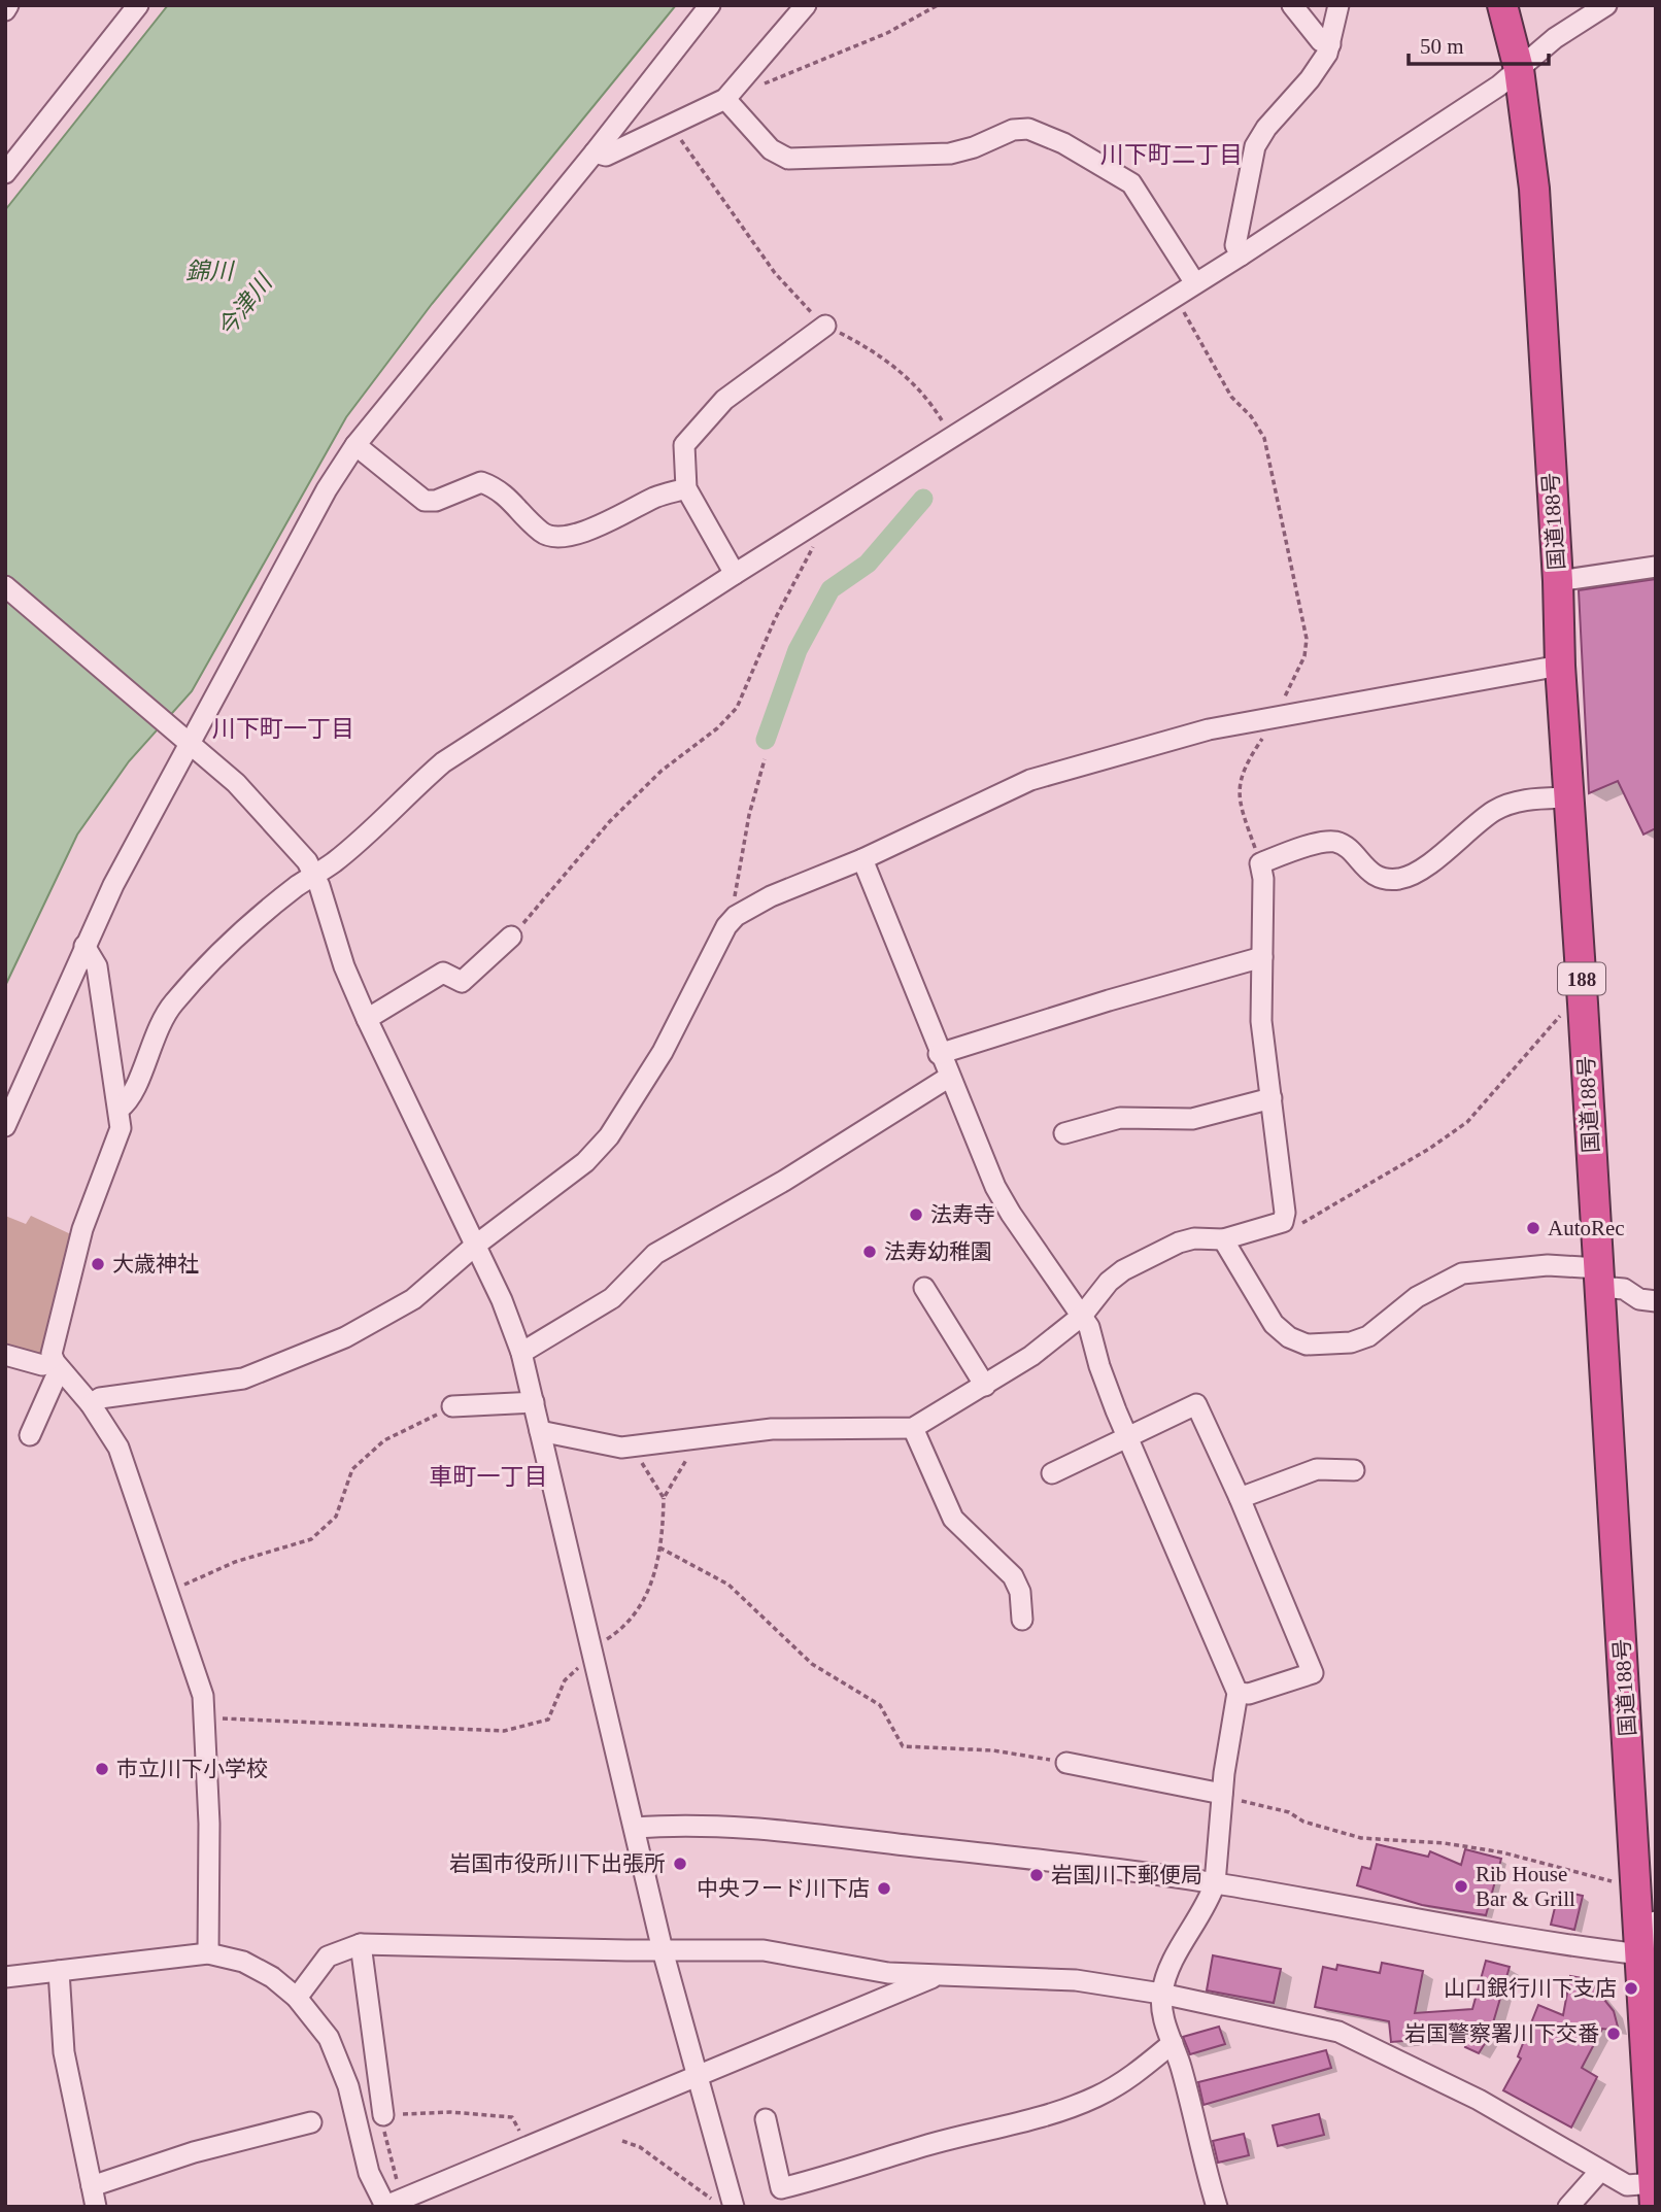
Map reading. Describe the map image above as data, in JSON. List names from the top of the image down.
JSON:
{
  "streets": {
    "highway": ["国道188号", "188"]
  },
  "districts": ["川下町二丁目", "川下町一丁目", "車町一丁目"],
  "water": ["錦川", "今津川"],
  "places": [
    "法寿寺",
    "AutoRec",
    "法寿幼稚園",
    "大歳神社",
    "市立川下小学校",
    "岩国市役所川下出張所",
    "岩国川下郵便局",
    "Rib House Bar & Grill",
    "中央フード川下店",
    "山口銀行川下支店",
    "岩国警察署川下交番"
  ],
  "scale_bar": "50 m"
}
